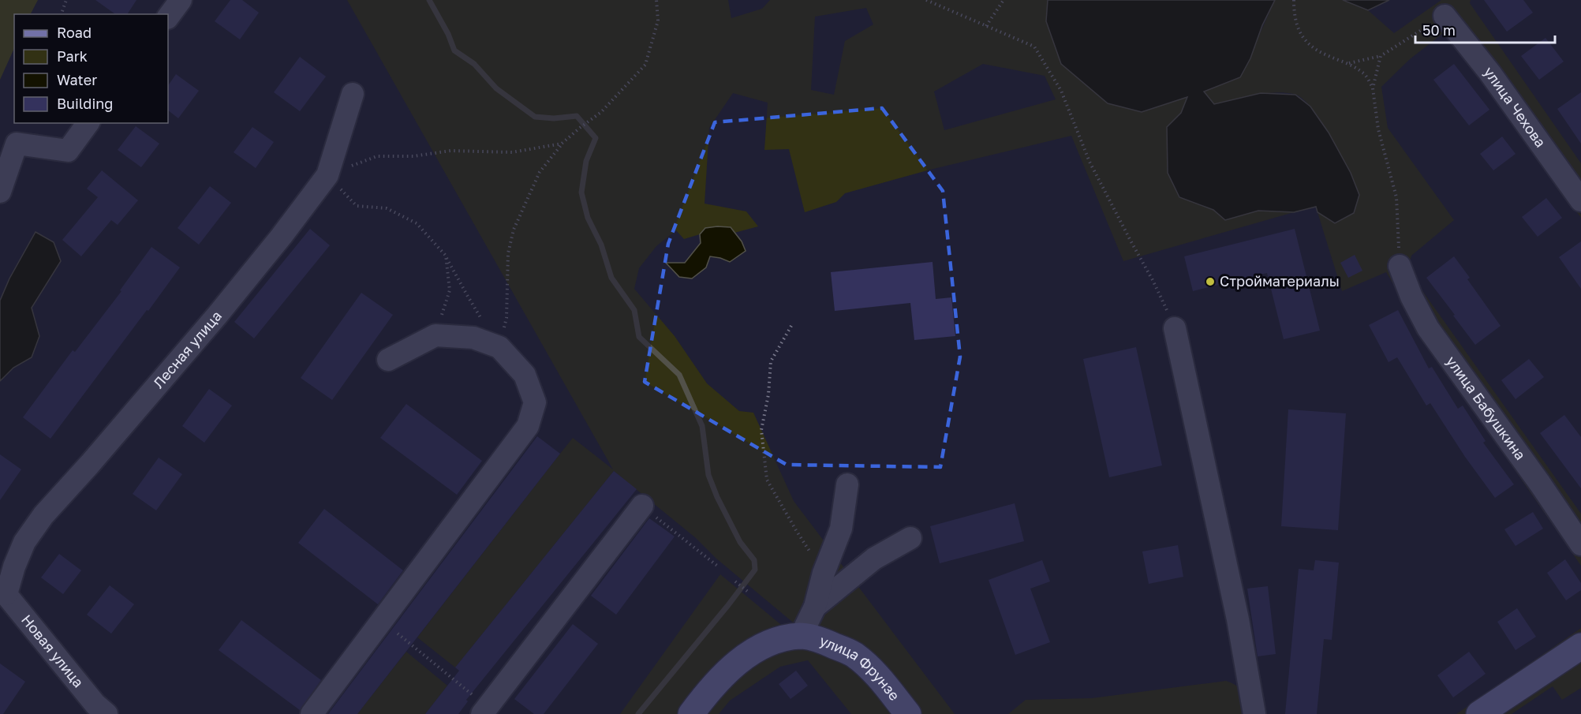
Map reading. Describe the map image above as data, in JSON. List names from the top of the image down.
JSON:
{
  "streets": {
    "main road": ["улица Фрунзе"],
    "street": [
      "улица Чехова",
      "Лесная улица",
      "улица Бабушкина",
      "Новая улица"
    ]
  },
  "crossings": [
    ["Лесная улица", "Новая улица"]
  ],
  "places": ["Стройматериалы"],
  "legend": [
    "Road",
    "Park",
    "Water",
    "Building"
  ],
  "scale_bar": "50 m"
}
